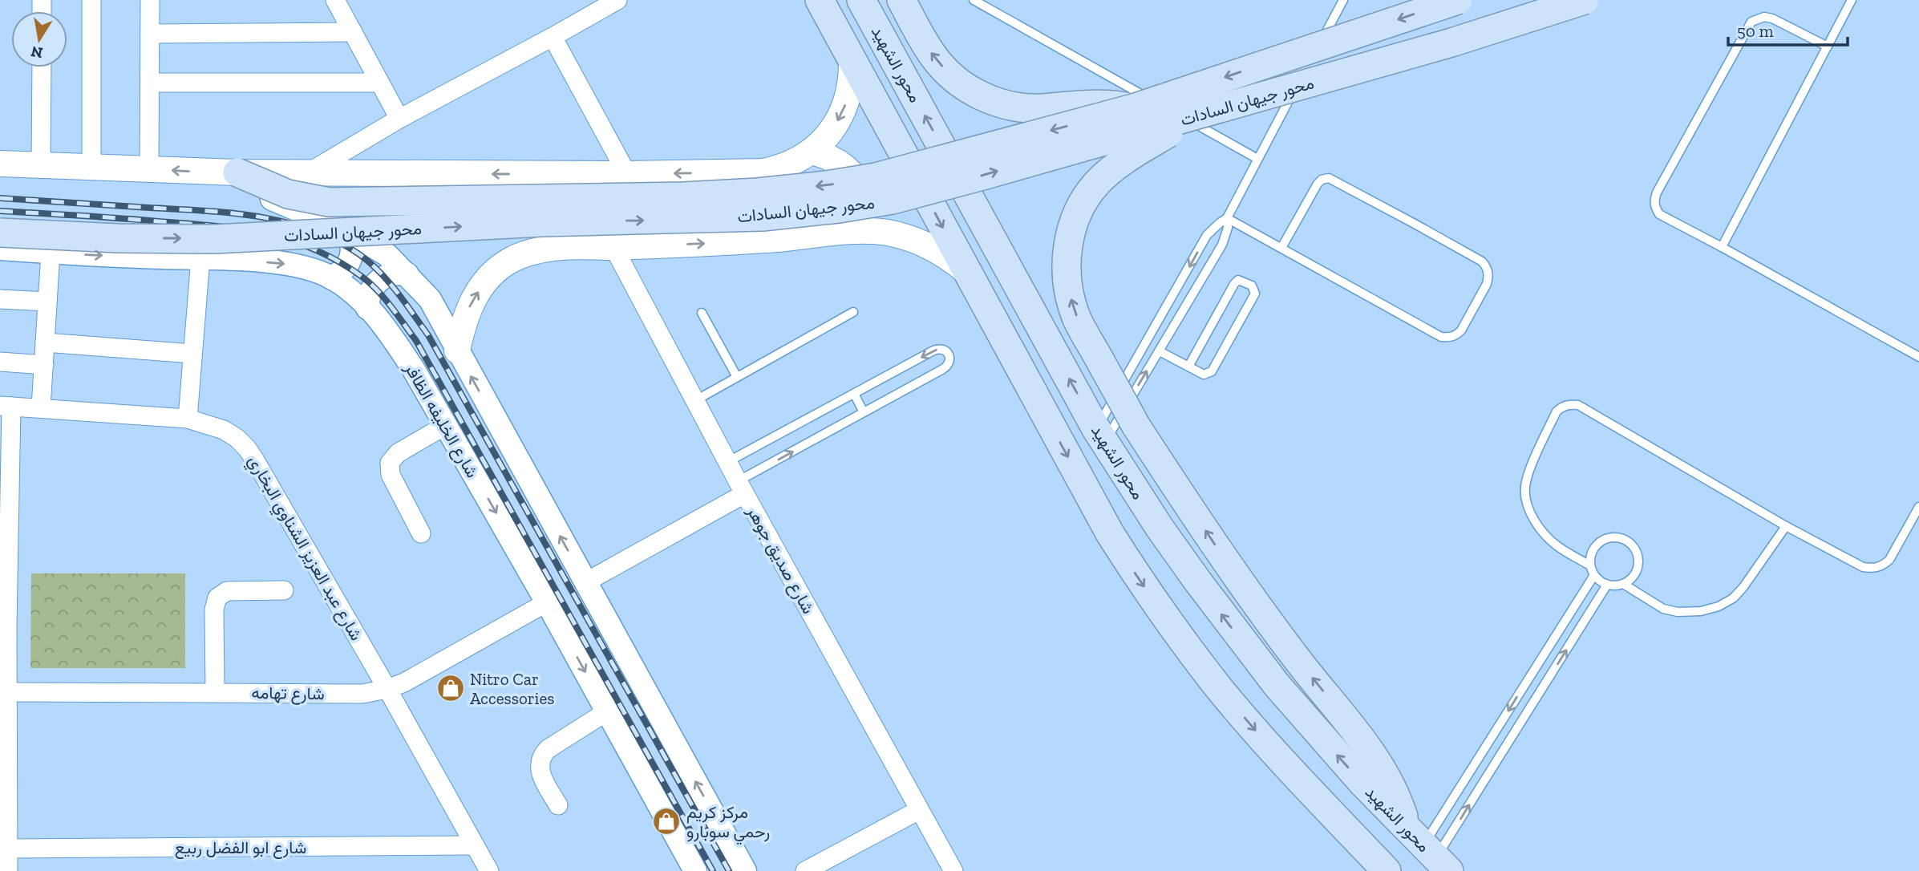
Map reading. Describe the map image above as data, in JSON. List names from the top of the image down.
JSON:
{
  "streets": {
    "main road": ["محور الشهيد", "محور جيهان السادات"],
    "street": [
      "شارع الخليفه الظافر",
      "شارع عبد العزيز الشناوي البخاري",
      "شارع صديق جوهر",
      "شارع تهامه",
      "شارع ابو الفضل ربيع"
    ]
  },
  "crossings": [
    ["شارع الخليفه الظافر", "شارع تهامه"],
    ["شارع عبد العزيز الشناوي البخاري", "شارع تهامه"],
    ["شارع عبد العزيز الشناوي البخاري", "شارع ابو الفضل ربيع"]
  ],
  "places": {
    "shop": ["Nitro Car Accessories", "مركز كريم رحمي سوبارو"]
  },
  "scale_bar": "50 m",
  "north": "bottom"
}
